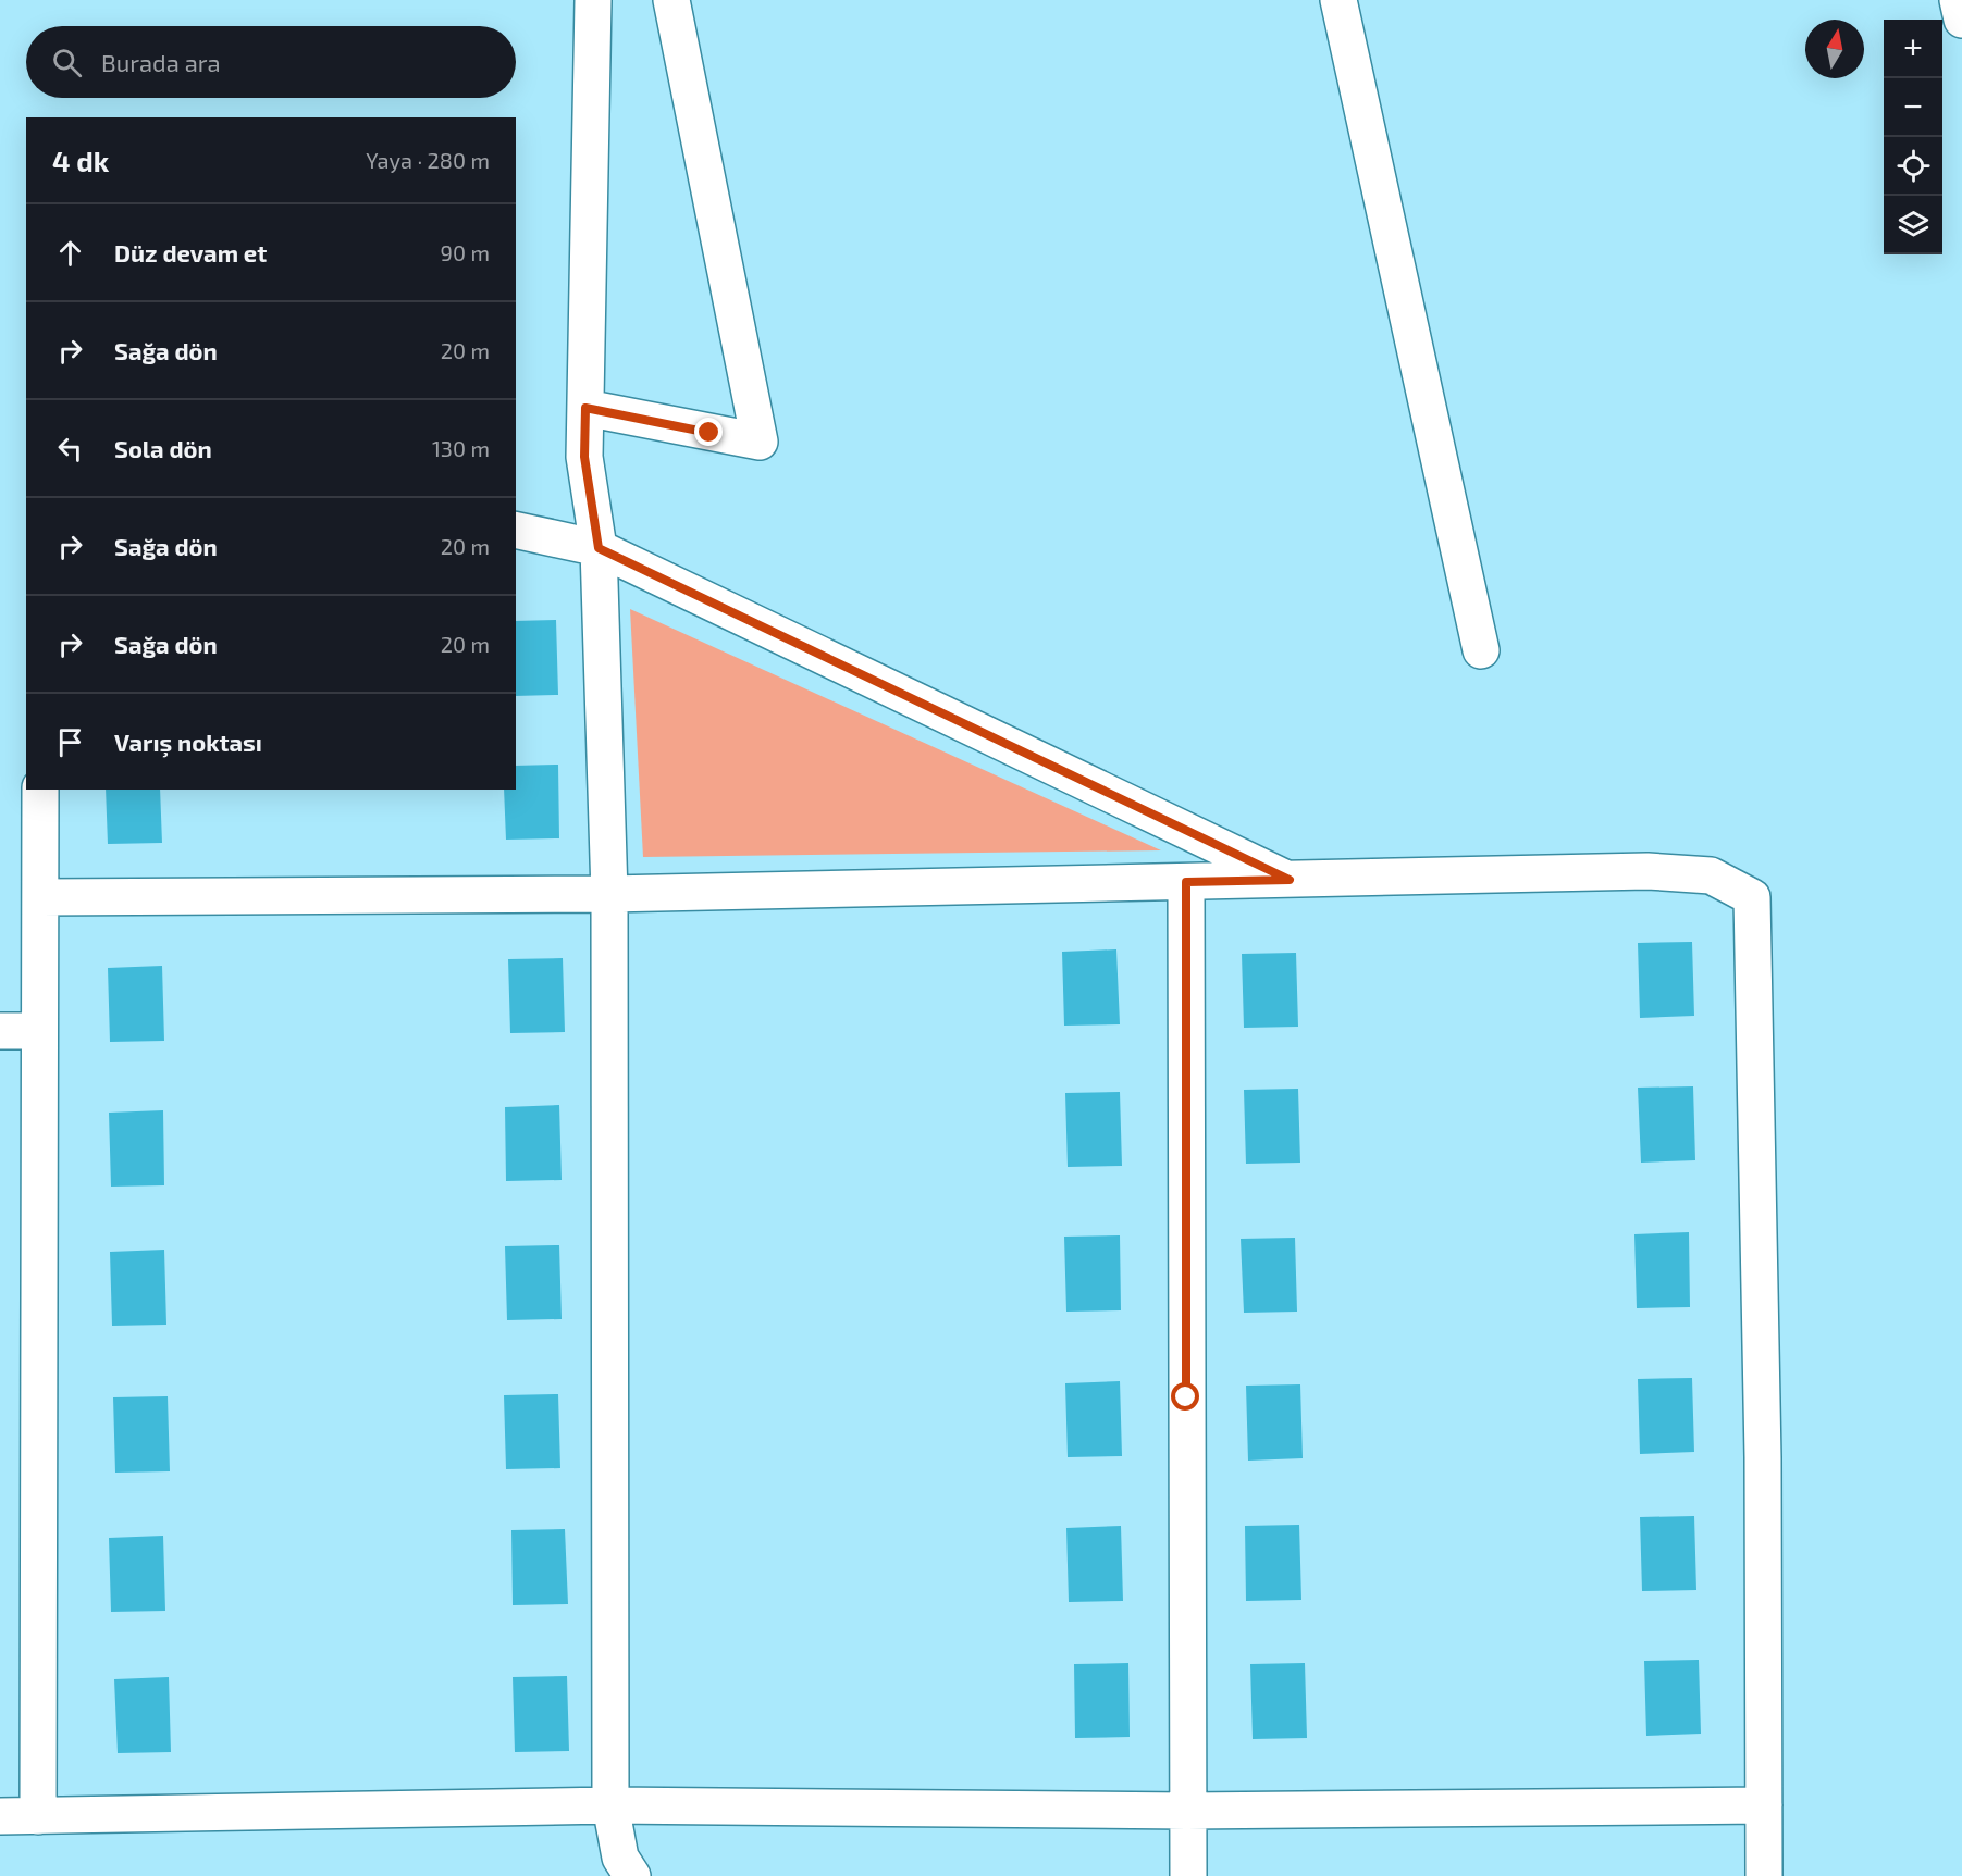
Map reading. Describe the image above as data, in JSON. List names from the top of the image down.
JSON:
{
  "north": "top",
  "page": {
    "map_buttons": ["+", "−"],
    "search": "Burada ara",
    "heading": ["4 dk", "Yaya · 280 m"],
    "list": [
      ["Düz devam et", "90 m"],
      ["Sağa dön", "20 m"],
      ["Sola dön", "130 m"],
      ["Sağa dön", "20 m"],
      ["Sağa dön", "20 m"],
      "Varış noktası"
    ]
  }
}
